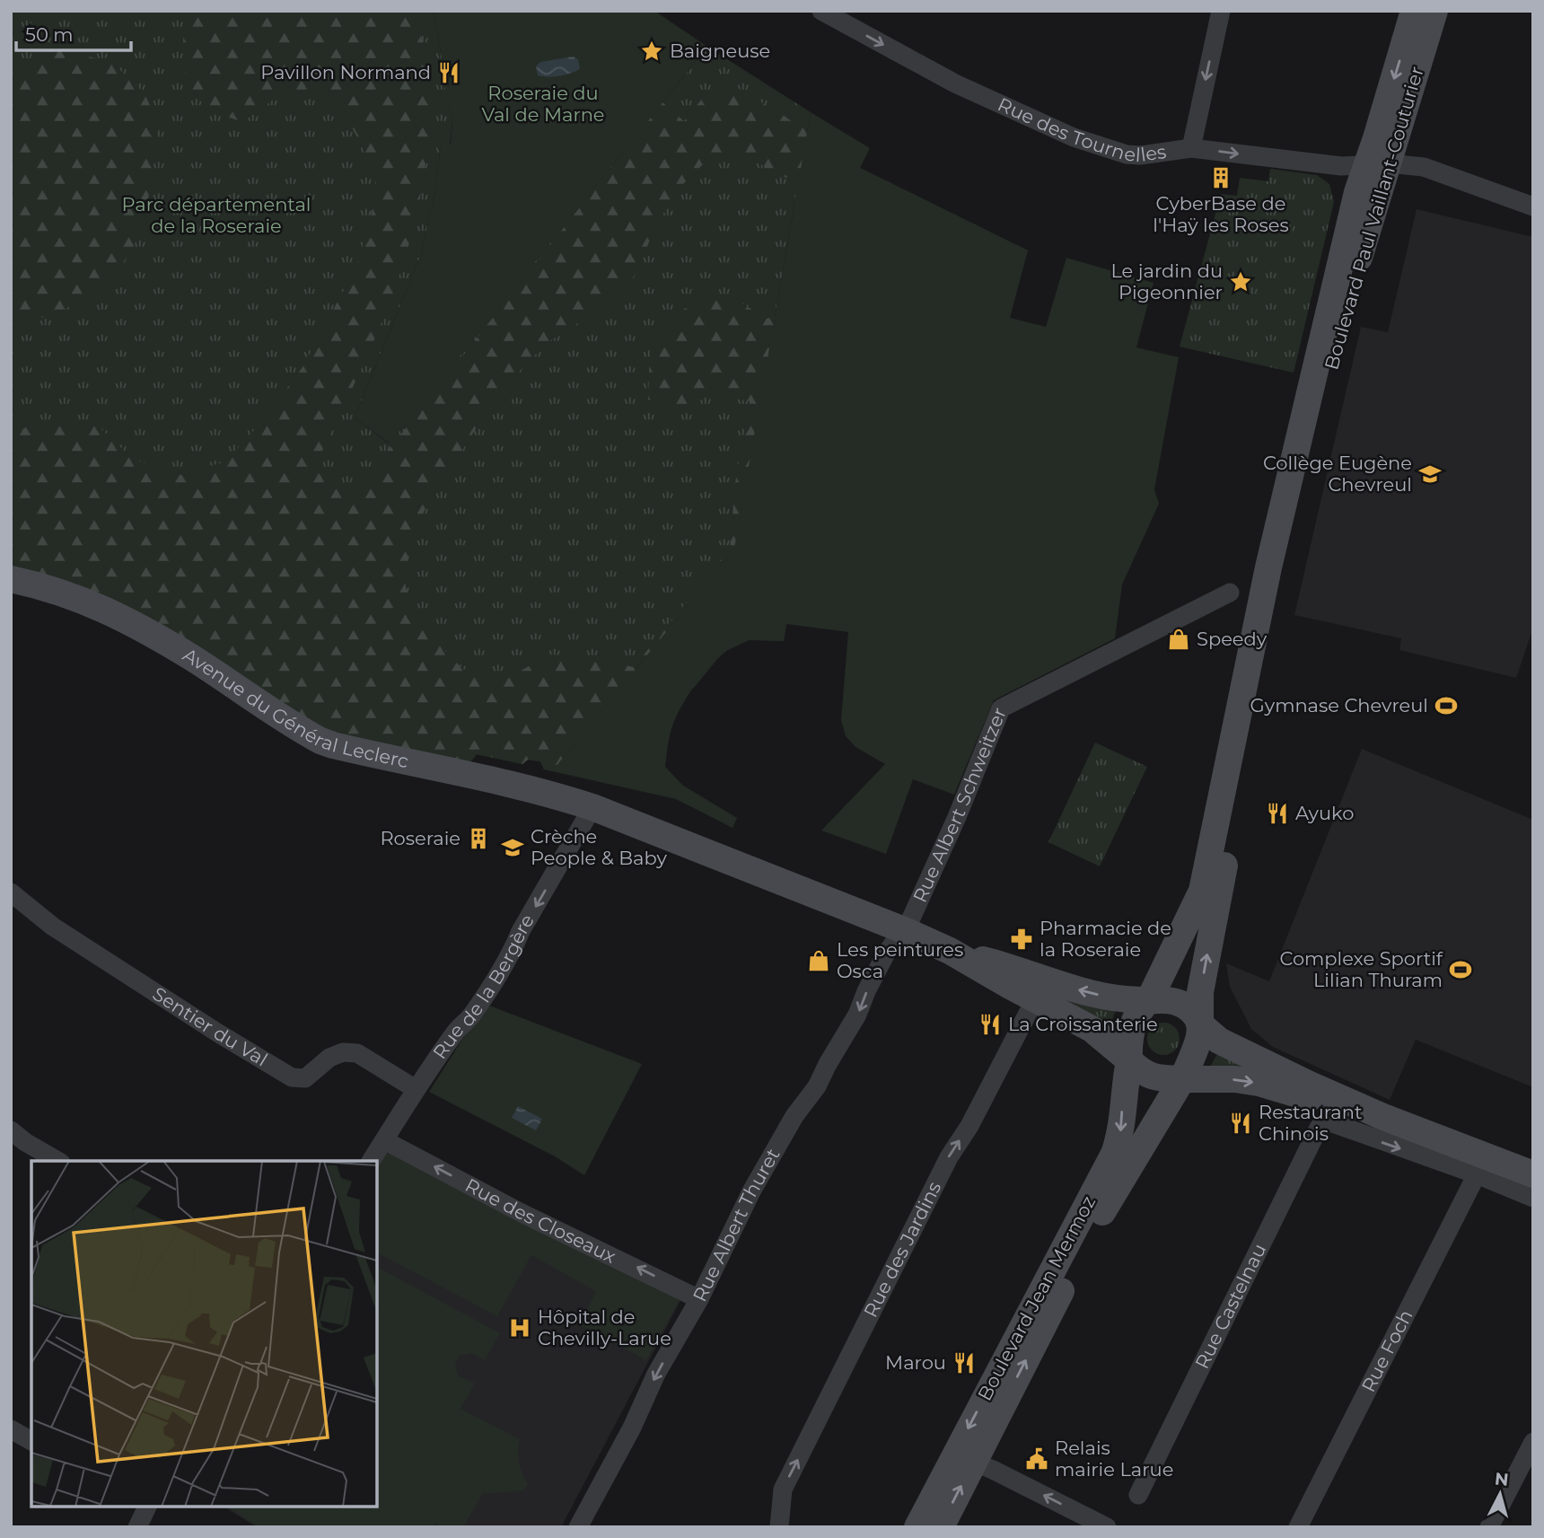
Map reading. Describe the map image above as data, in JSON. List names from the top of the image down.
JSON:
{
  "streets": {
    "main road": ["Boulevard Paul Vaillant-Couturier", "Avenue du Général Leclerc", "Boulevard Jean Mermoz"],
    "street": [
      "Rue des Tournelles",
      "Rue Albert Schweitzer",
      "Rue de la Bergère",
      "Sentier du Val",
      "Rue des Closeaux",
      "Rue Albert Thuret",
      "Rue des Jardins",
      "Rue Castelnau",
      "Rue Foch"
    ]
  },
  "crossings": [
    ["Rue des Tournelles", "Boulevard Paul Vaillant-Couturier"],
    ["Boulevard Paul Vaillant-Couturier", "Boulevard Jean Mermoz"],
    ["Avenue du Général Leclerc", "Rue Albert Schweitzer"],
    ["Avenue du Général Leclerc", "Rue de la Bergère"],
    ["Avenue du Général Leclerc", "Rue Albert Thuret"],
    ["Avenue du Général Leclerc", "Rue des Jardins"],
    ["Rue Albert Schweitzer", "Rue Albert Thuret"],
    ["Rue de la Bergère", "Sentier du Val"],
    ["Rue de la Bergère", "Rue des Closeaux"],
    ["Rue des Closeaux", "Rue Albert Thuret"]
  ],
  "one_way": [
    "Rue des Tournelles",
    "Rue de la Bergère",
    "Rue des Closeaux",
    "Rue Albert Thuret",
    "Rue des Jardins"
  ],
  "parks": ["Roseraie du Val de Marne", "Parc départemental de la Roseraie"],
  "places": {
    "place": ["Baigneuse", "Le jardin du Pigeonnier"],
    "restaurant": [
      "Pavillon Normand",
      "Ayuko",
      "La Croissanterie",
      "Restaurant Chinois",
      "Marou"
    ],
    "building": ["CyberBase de l'Haÿ les Roses", "Roseraie"],
    "school or university": ["Collège Eugène Chevreul", "Crèche People & Baby"],
    "shop": ["Speedy", "Les peintures Osca"],
    "sports": ["Gymnase Chevreul", "Complexe Sportif Lilian Thuram"],
    "pharmacy": ["Pharmacie de la Roseraie"],
    "hospital": ["Hôpital de Chevilly-Larue"],
    "public building": ["Relais mairie Larue"]
  },
  "scale_bar": "50 m",
  "north": "top"
}
